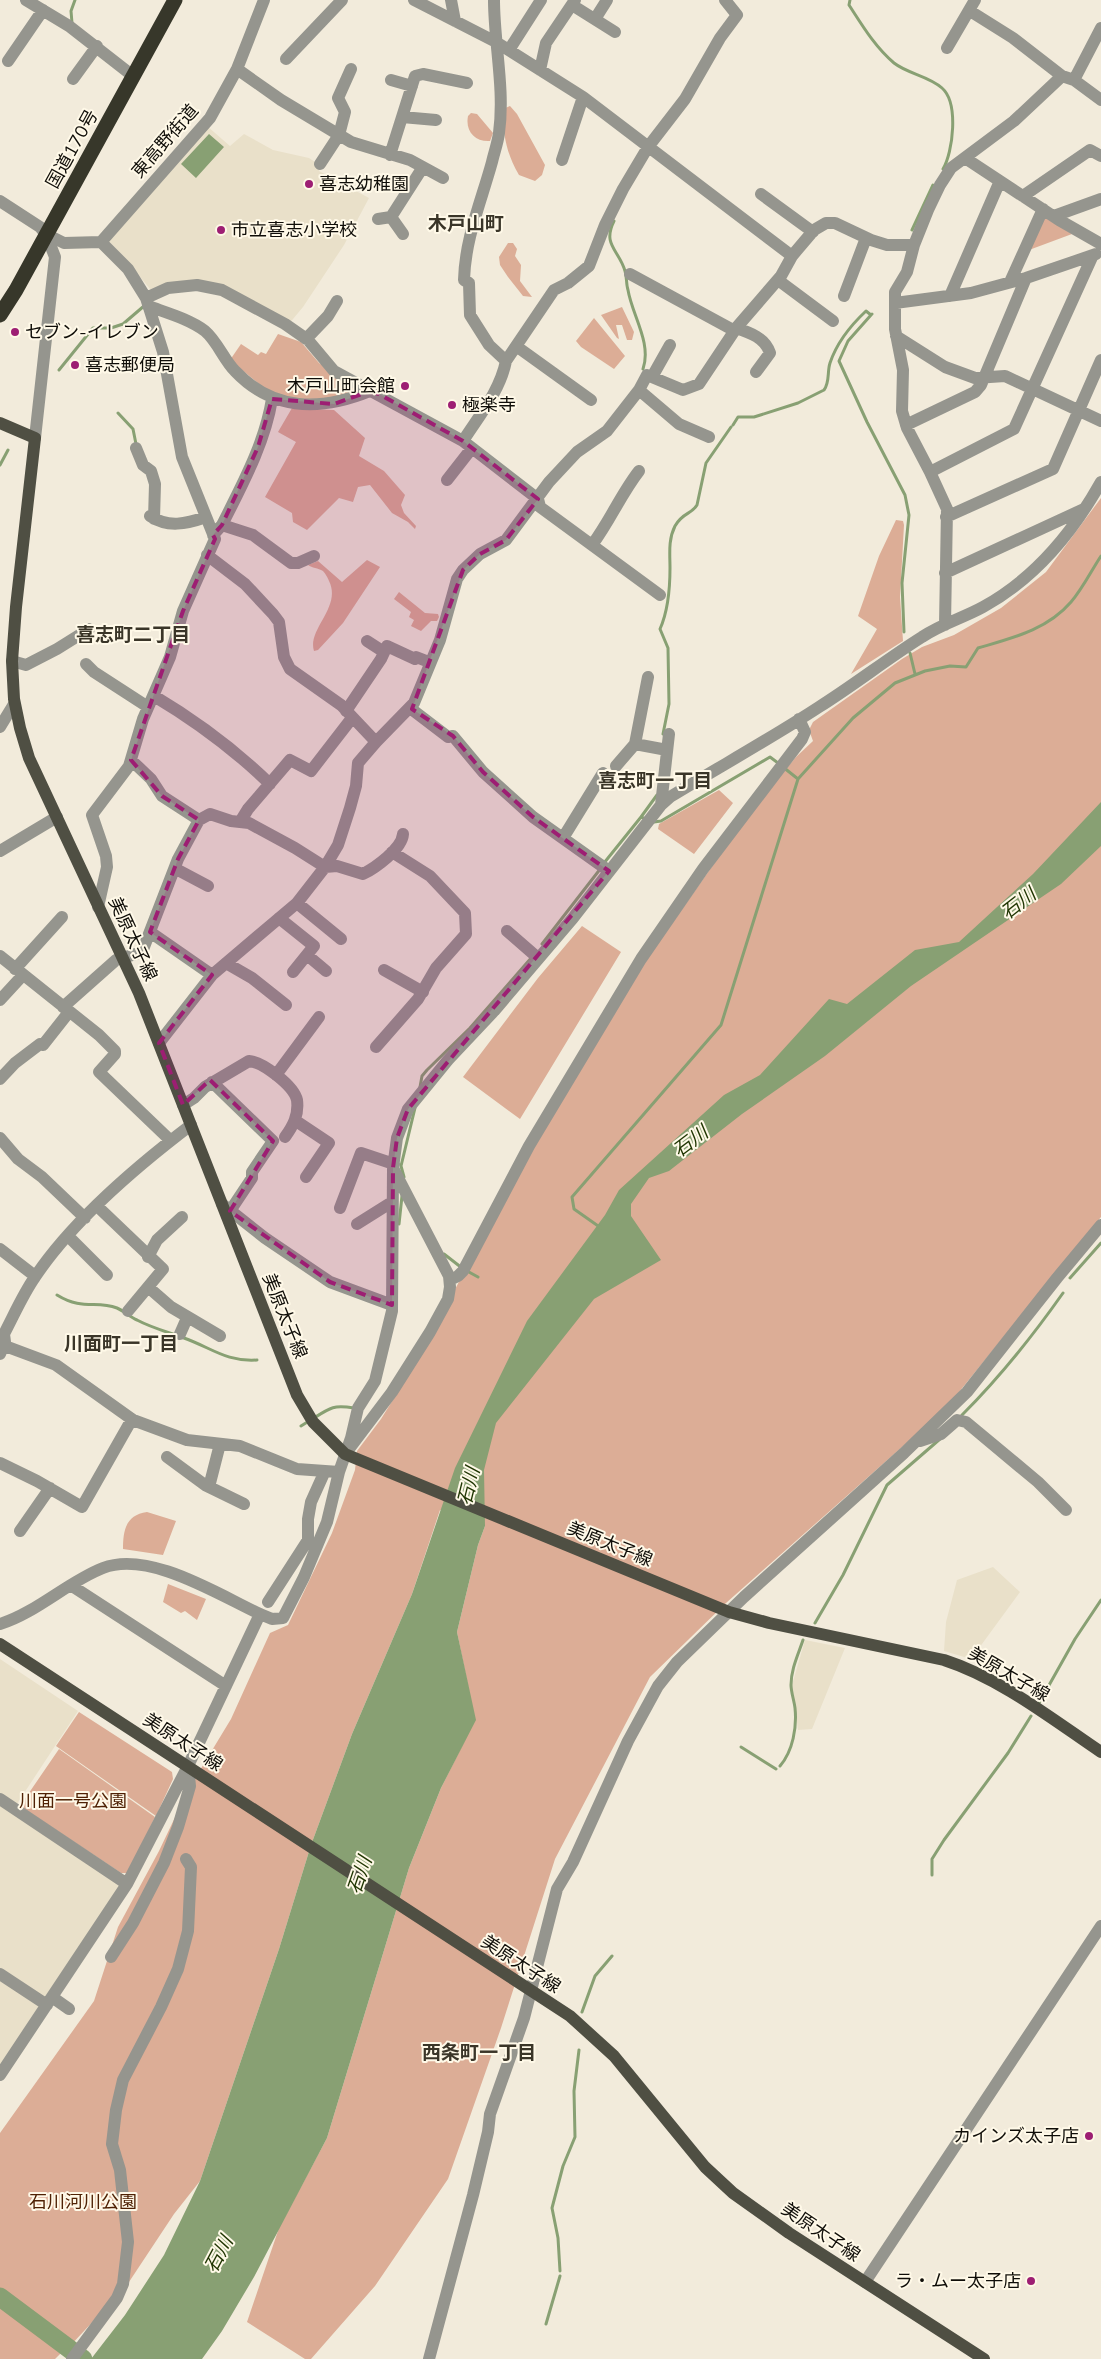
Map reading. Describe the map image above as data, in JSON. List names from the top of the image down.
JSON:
{
  "streets": {
    "highway": ["国道170号"],
    "main road": ["美原太子線"],
    "street": ["東高野街道"]
  },
  "districts": [
    "木戸山町",
    "喜志町二丁目",
    "喜志町一丁目",
    "川面町一丁目",
    "西条町一丁目"
  ],
  "water": ["石川"],
  "parks": ["川面一号公園", "石川河川公園"],
  "places": [
    "喜志幼稚園",
    "市立喜志小学校",
    "セブン-イレブン",
    "喜志郵便局",
    "木戸山町会館",
    "極楽寺",
    "カインズ太子店",
    "ラ・ムー太子店"
  ]
}
